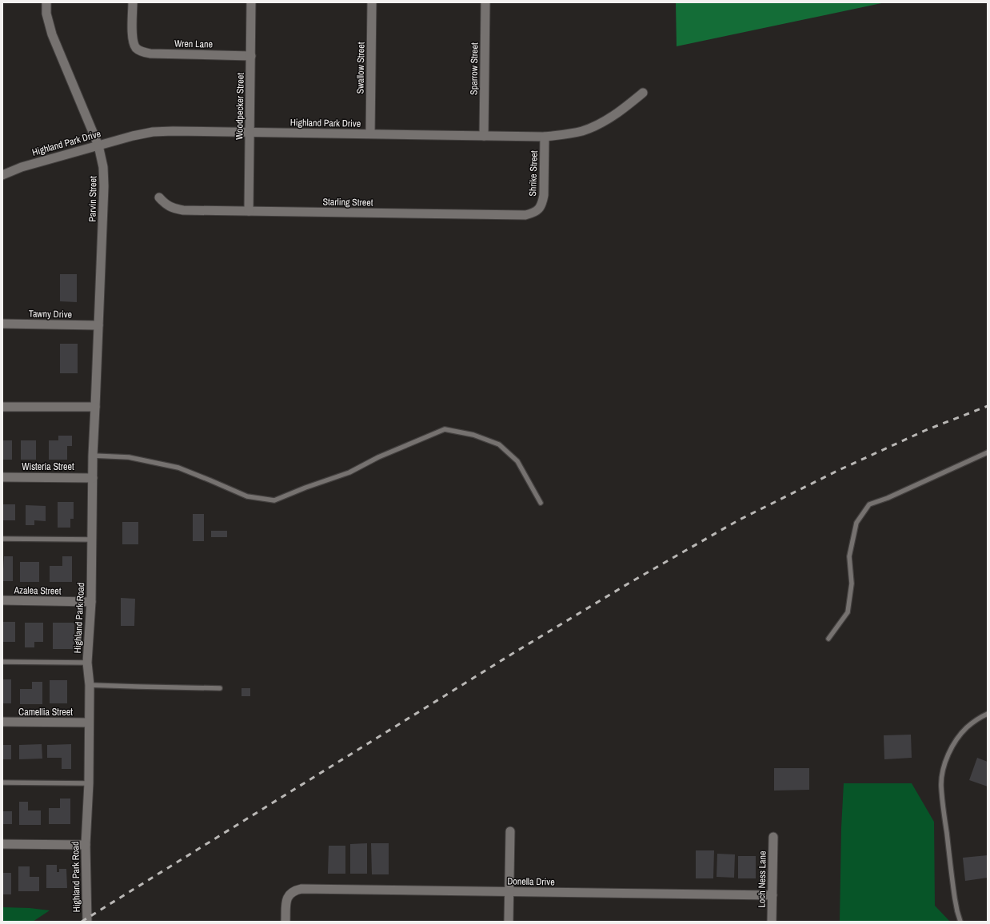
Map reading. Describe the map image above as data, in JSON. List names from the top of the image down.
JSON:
{
  "streets": {
    "street": [
      "Wren Lane",
      "Swallow Street",
      "Sparrow Street",
      "Woodpecker Street",
      "Highland Park Drive",
      "Shrike Street",
      "Parvin Street",
      "Starling Street",
      "Tawny Drive",
      "Wisteria Street",
      "Azalea Street",
      "Highland Park Road",
      "Camellia Street",
      "Loch Ness Lane",
      "Donella Drive"
    ]
  },
  "crossings": [
    ["Wren Lane", "Woodpecker Street"],
    ["Swallow Street", "Highland Park Drive"],
    ["Sparrow Street", "Highland Park Drive"],
    ["Woodpecker Street", "Highland Park Drive"],
    ["Woodpecker Street", "Starling Street"],
    ["Highland Park Drive", "Shrike Street"],
    ["Highland Park Drive", "Parvin Street"],
    ["Shrike Street", "Starling Street"],
    ["Parvin Street", "Tawny Drive"],
    ["Parvin Street", "Highland Park Road"],
    ["Wisteria Street", "Highland Park Road"],
    ["Azalea Street", "Highland Park Road"],
    ["Highland Park Road", "Camellia Street"],
    ["Loch Ness Lane", "Donella Drive"]
  ]
}
